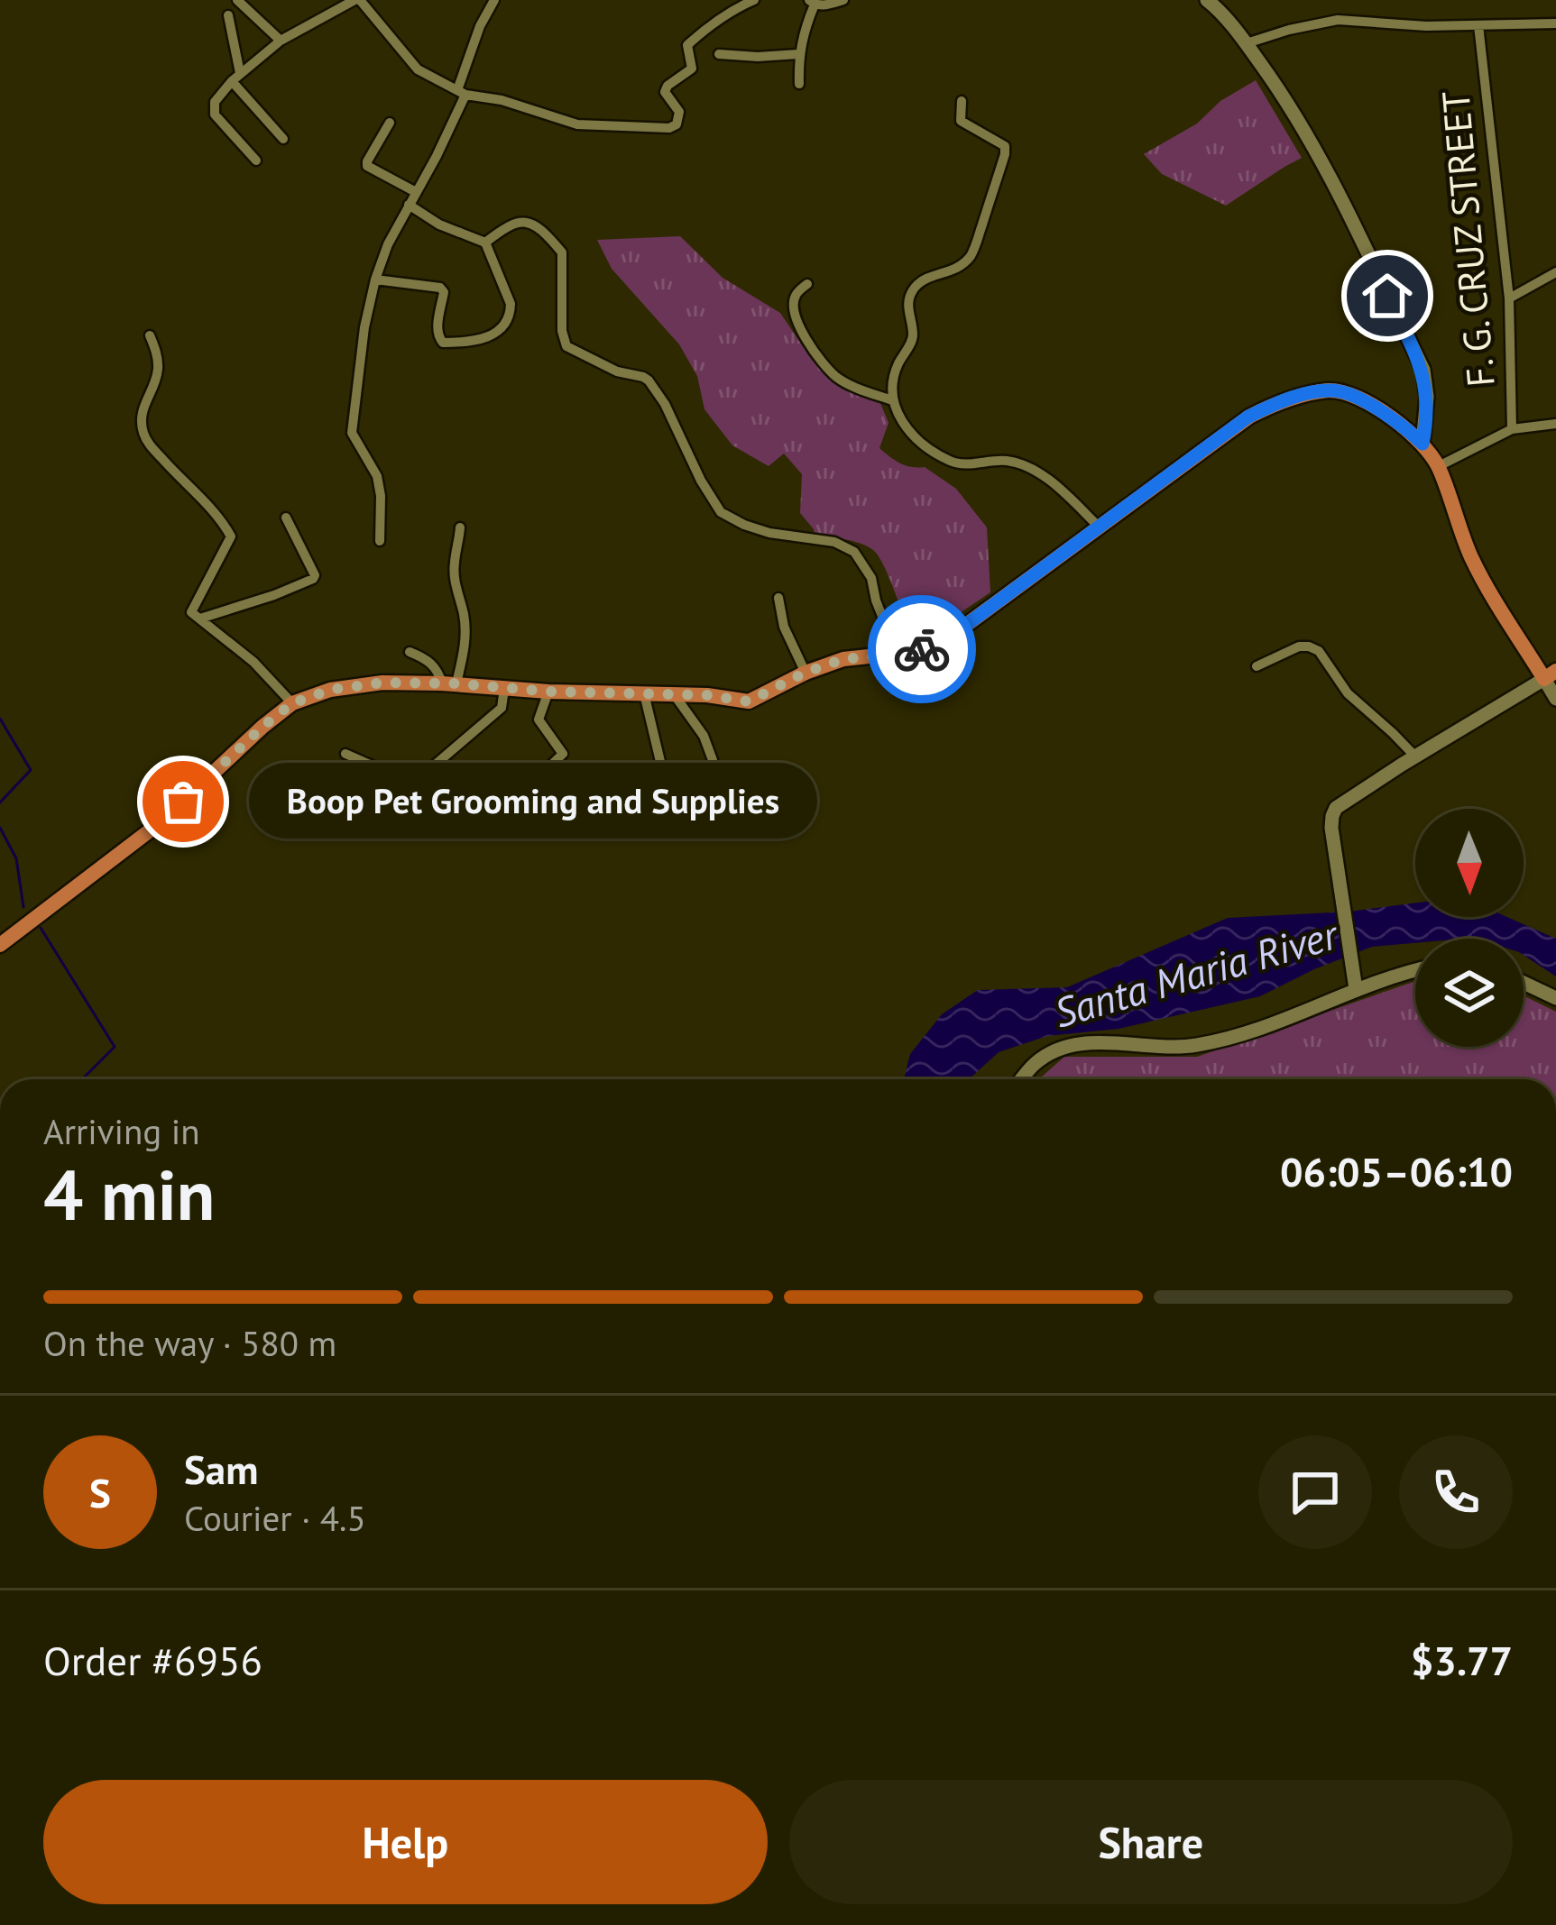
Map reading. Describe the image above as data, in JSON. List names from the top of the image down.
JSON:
{
  "streets": {
    "street": ["F. G. CRUZ STREET"]
  },
  "water": ["Santa Maria River"],
  "places": ["Boop Pet Grooming and Supplies"],
  "north": "bottom",
  "page": {
    "bubble": "Boop Pet Grooming and Supplies",
    "heading": ["4 min", "Arriving in", "06:05–06:10"],
    "panel": [
      "Sam",
      "Courier · 4.5",
      "Order #6956",
      "$3.77"
    ],
    "bar": "On the way · 580 m",
    "round": "S",
    "buttons": ["Help", "Share"]
  }
}
